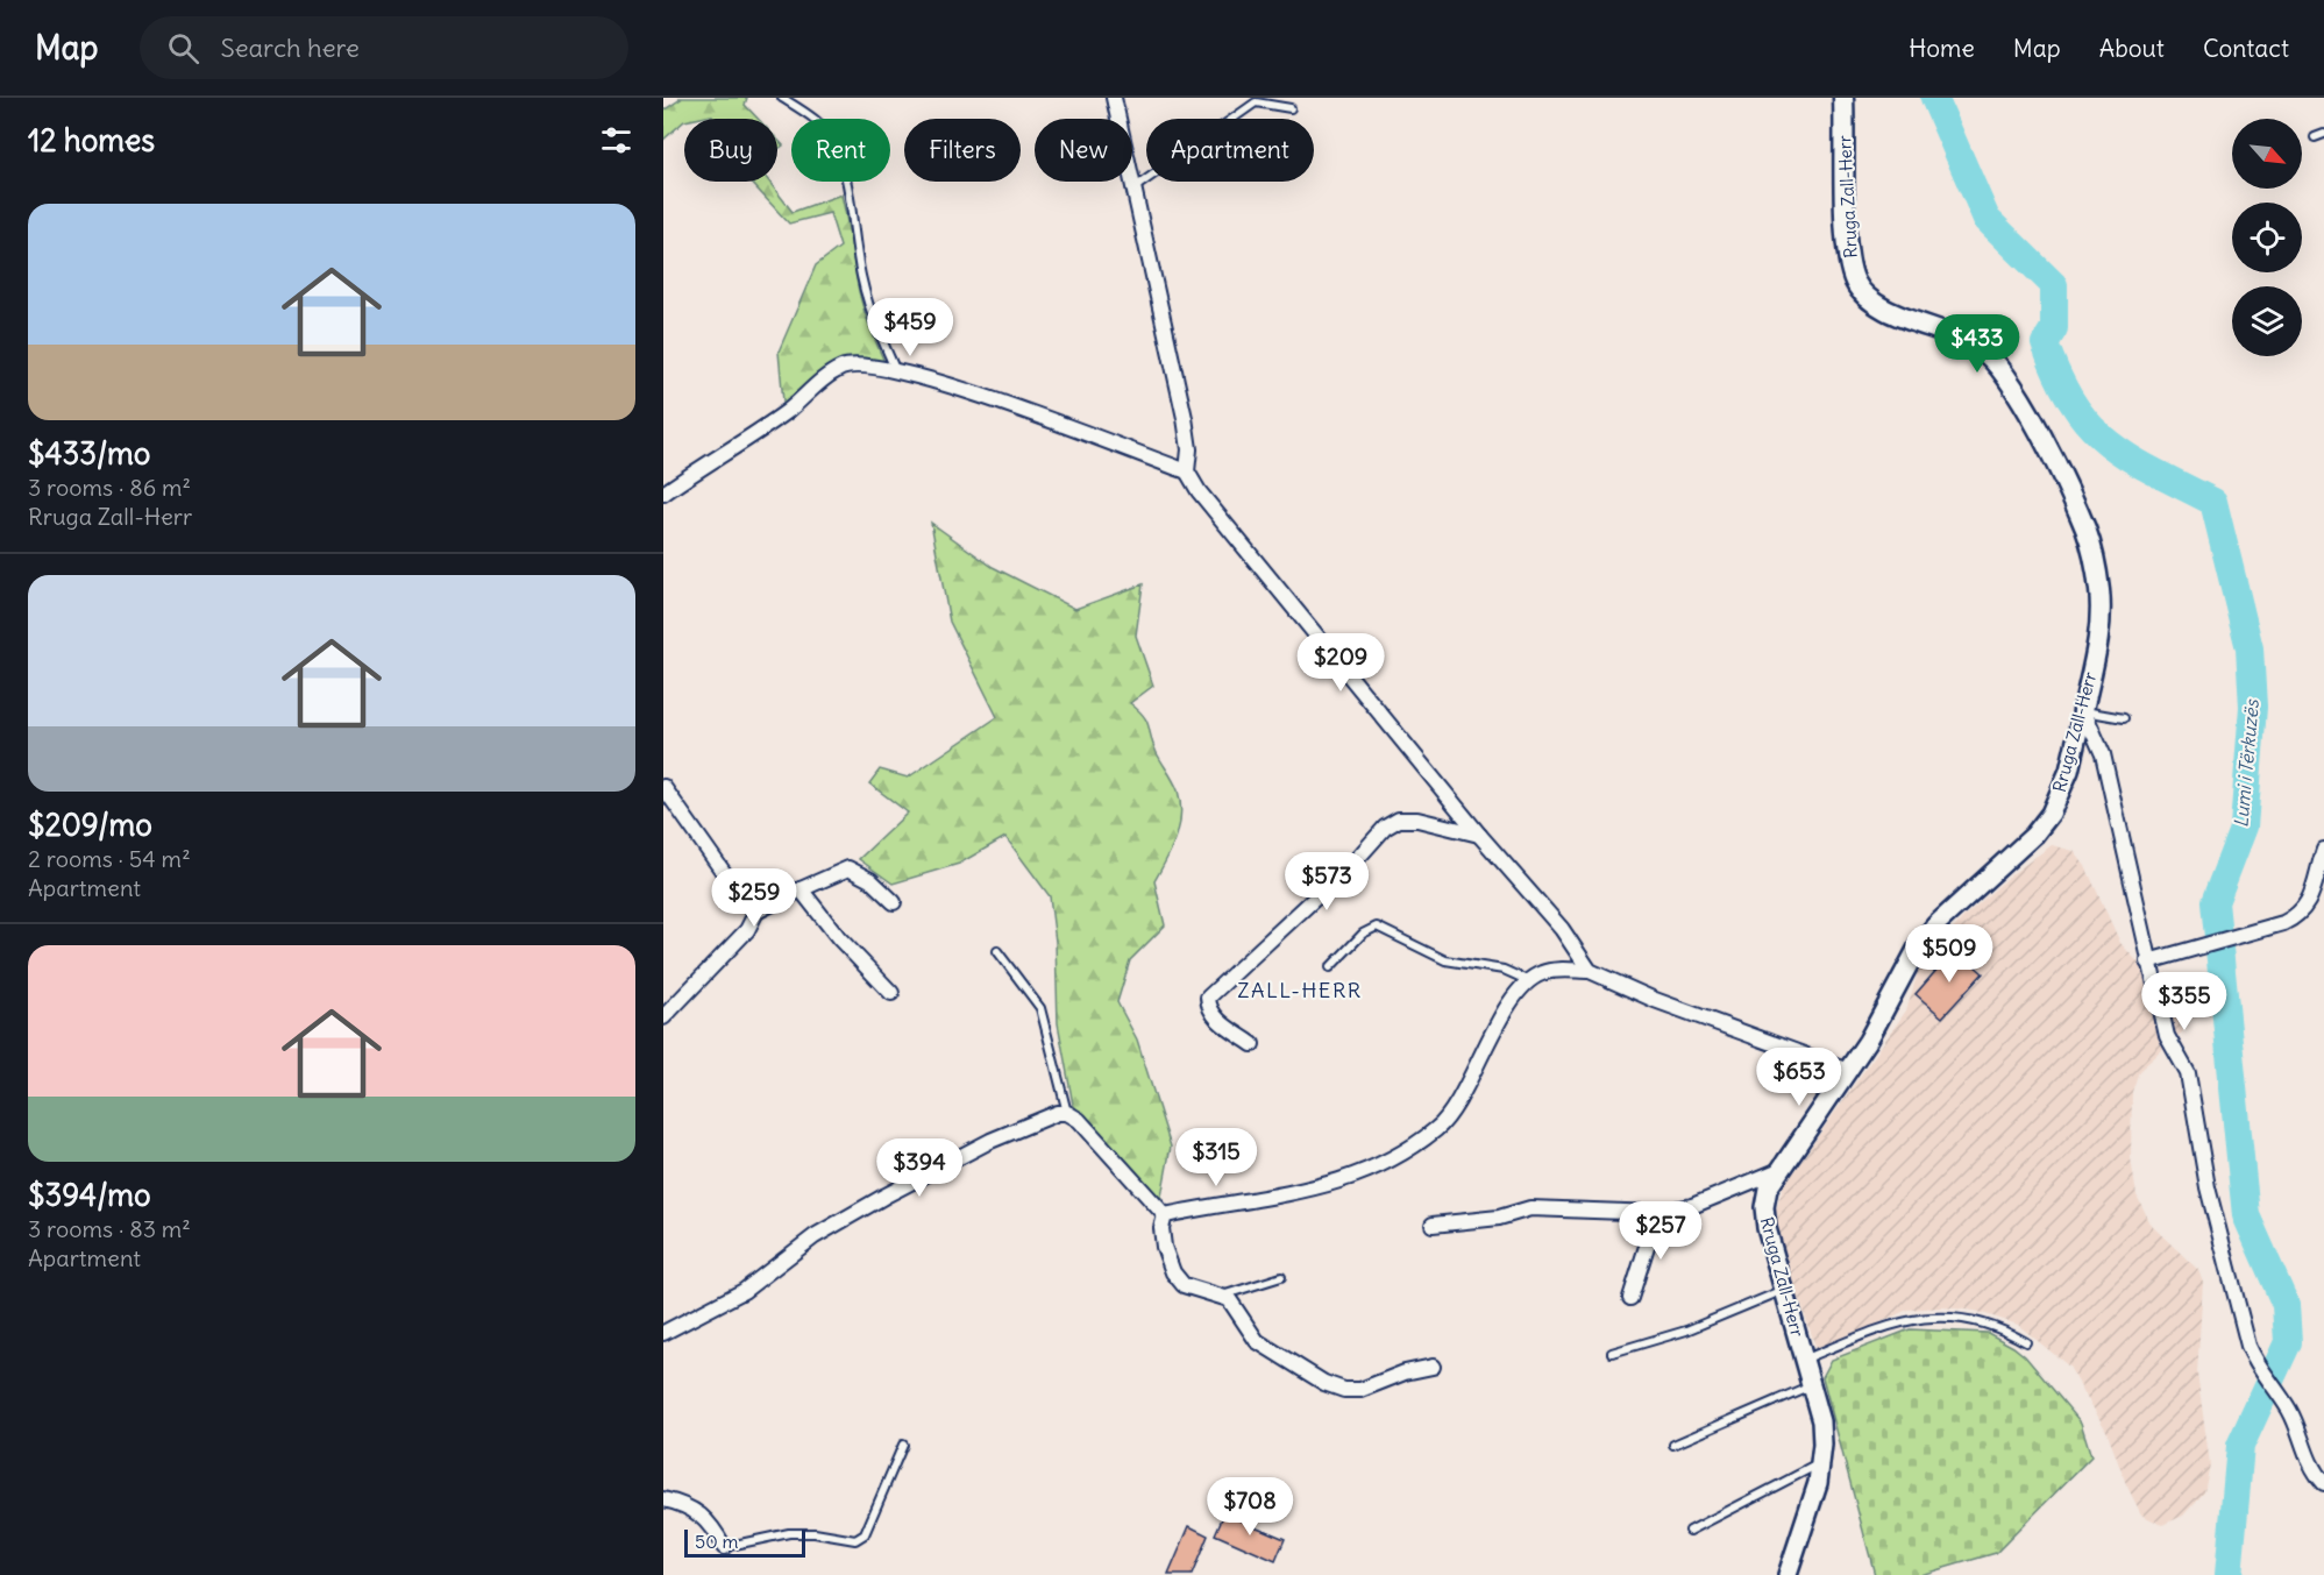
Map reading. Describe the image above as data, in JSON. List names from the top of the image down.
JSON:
{
  "streets": {
    "main road": ["Rruga Zall-Herr"]
  },
  "districts": ["ZALL-HERR"],
  "water": ["Lumi i Tërkuzës"],
  "scale_bar": "50 m",
  "north": "bottom right",
  "page": {
    "header": "Map",
    "search": "Search here",
    "nav": [
      "Home",
      "Map",
      "About",
      "Contact"
    ],
    "heading": "12 homes",
    "chip": [
      "Buy",
      "Rent",
      "Filters",
      "New",
      "Apartment"
    ],
    "list": [
      {
        "name": "$433/mo",
        "note": "3 rooms · 86 m² · Rruga Zall-Herr"
      },
      {
        "name": "$209/mo",
        "note": "2 rooms · 54 m² · Apartment"
      },
      {
        "name": "$394/mo",
        "note": "3 rooms · 83 m² · Apartment"
      }
    ],
    "price": [
      "$459",
      "$433",
      "$209",
      "$573",
      "$259",
      "$509",
      "$355",
      "$653",
      "$315",
      "$394",
      "$257",
      "$708"
    ],
    "scale": "50 m"
  }
}
